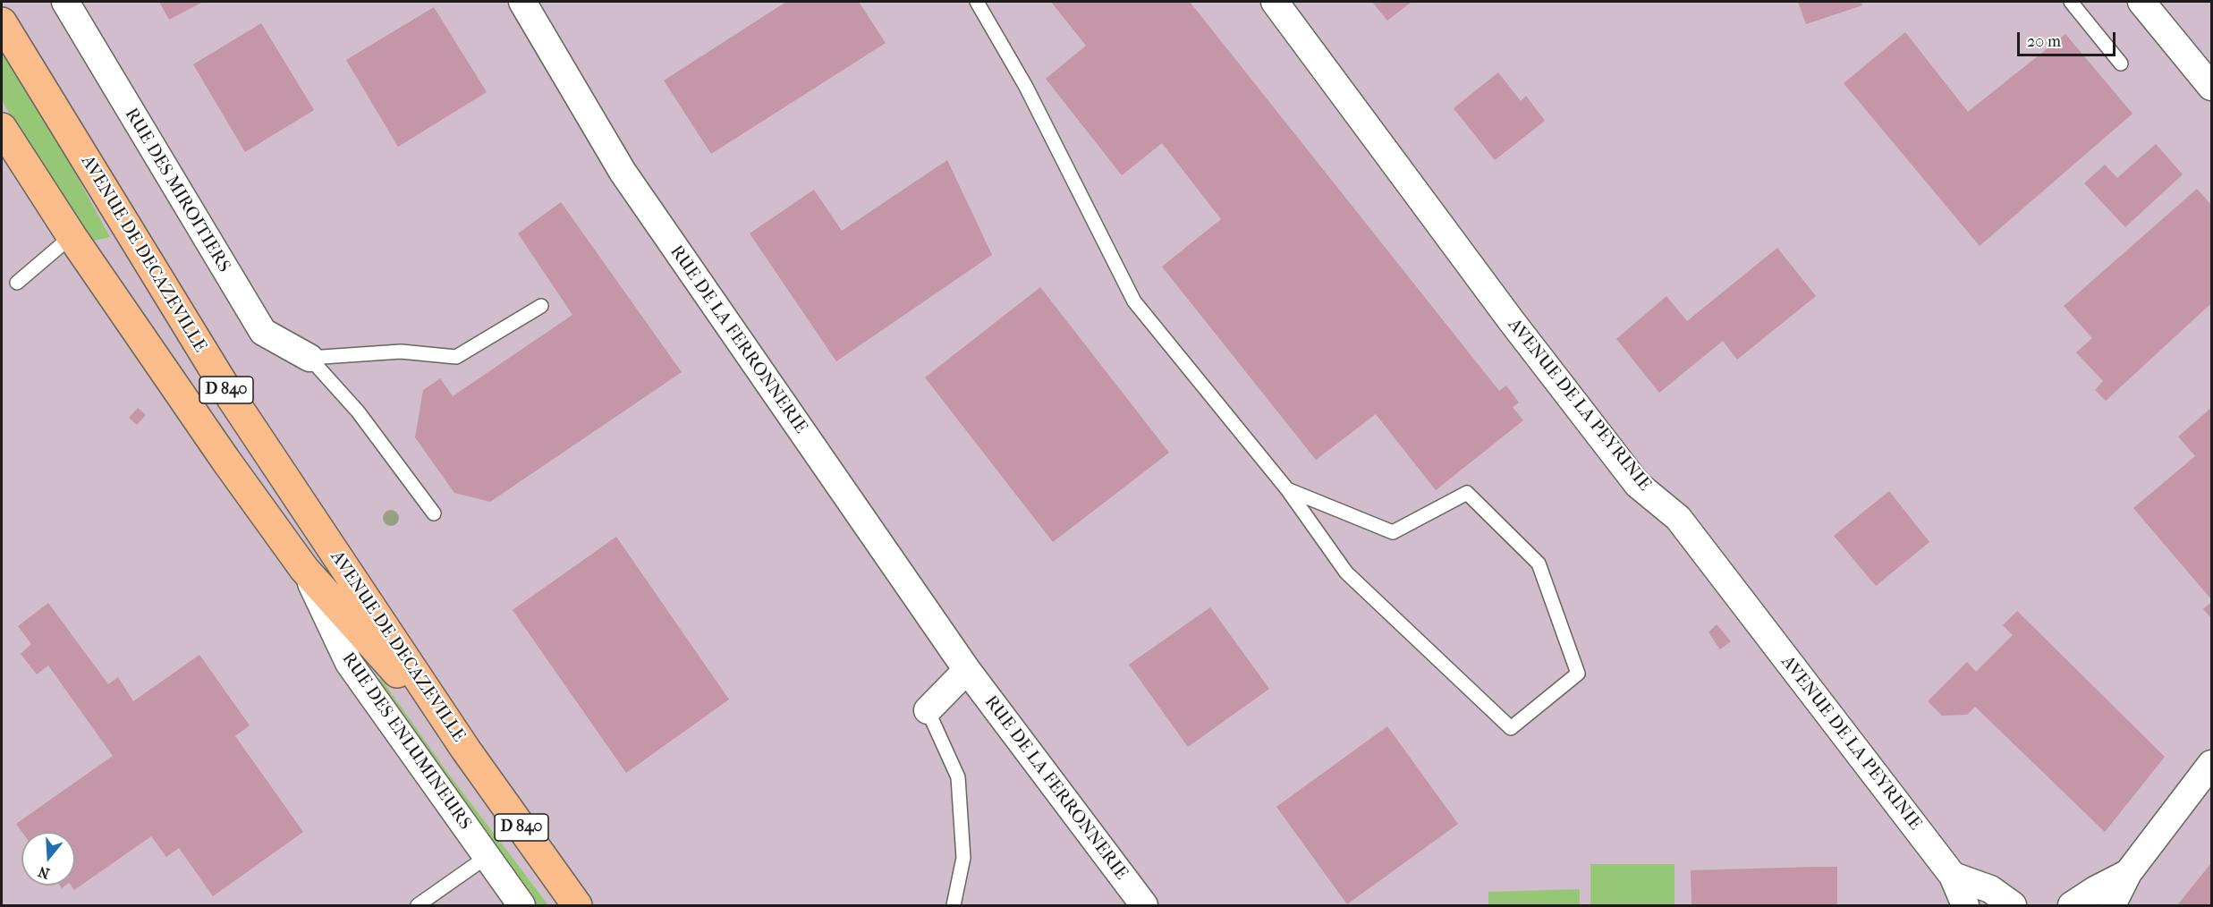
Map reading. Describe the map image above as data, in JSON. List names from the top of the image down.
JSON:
{
  "streets": {
    "main road": ["AVENUE DE DECAZEVILLE", "D 840"],
    "street": [
      "RUE DES MIROITIERS",
      "RUE DE LA FERRONNERIE",
      "AVENUE DE LA PEYRINIE",
      "RUE DES ENLUMINEURS"
    ]
  },
  "crossings": [
    ["AVENUE DE DECAZEVILLE", "D 840"],
    ["AVENUE DE DECAZEVILLE", "RUE DES ENLUMINEURS"]
  ],
  "scale_bar": "20 m",
  "north": "bottom"
}
